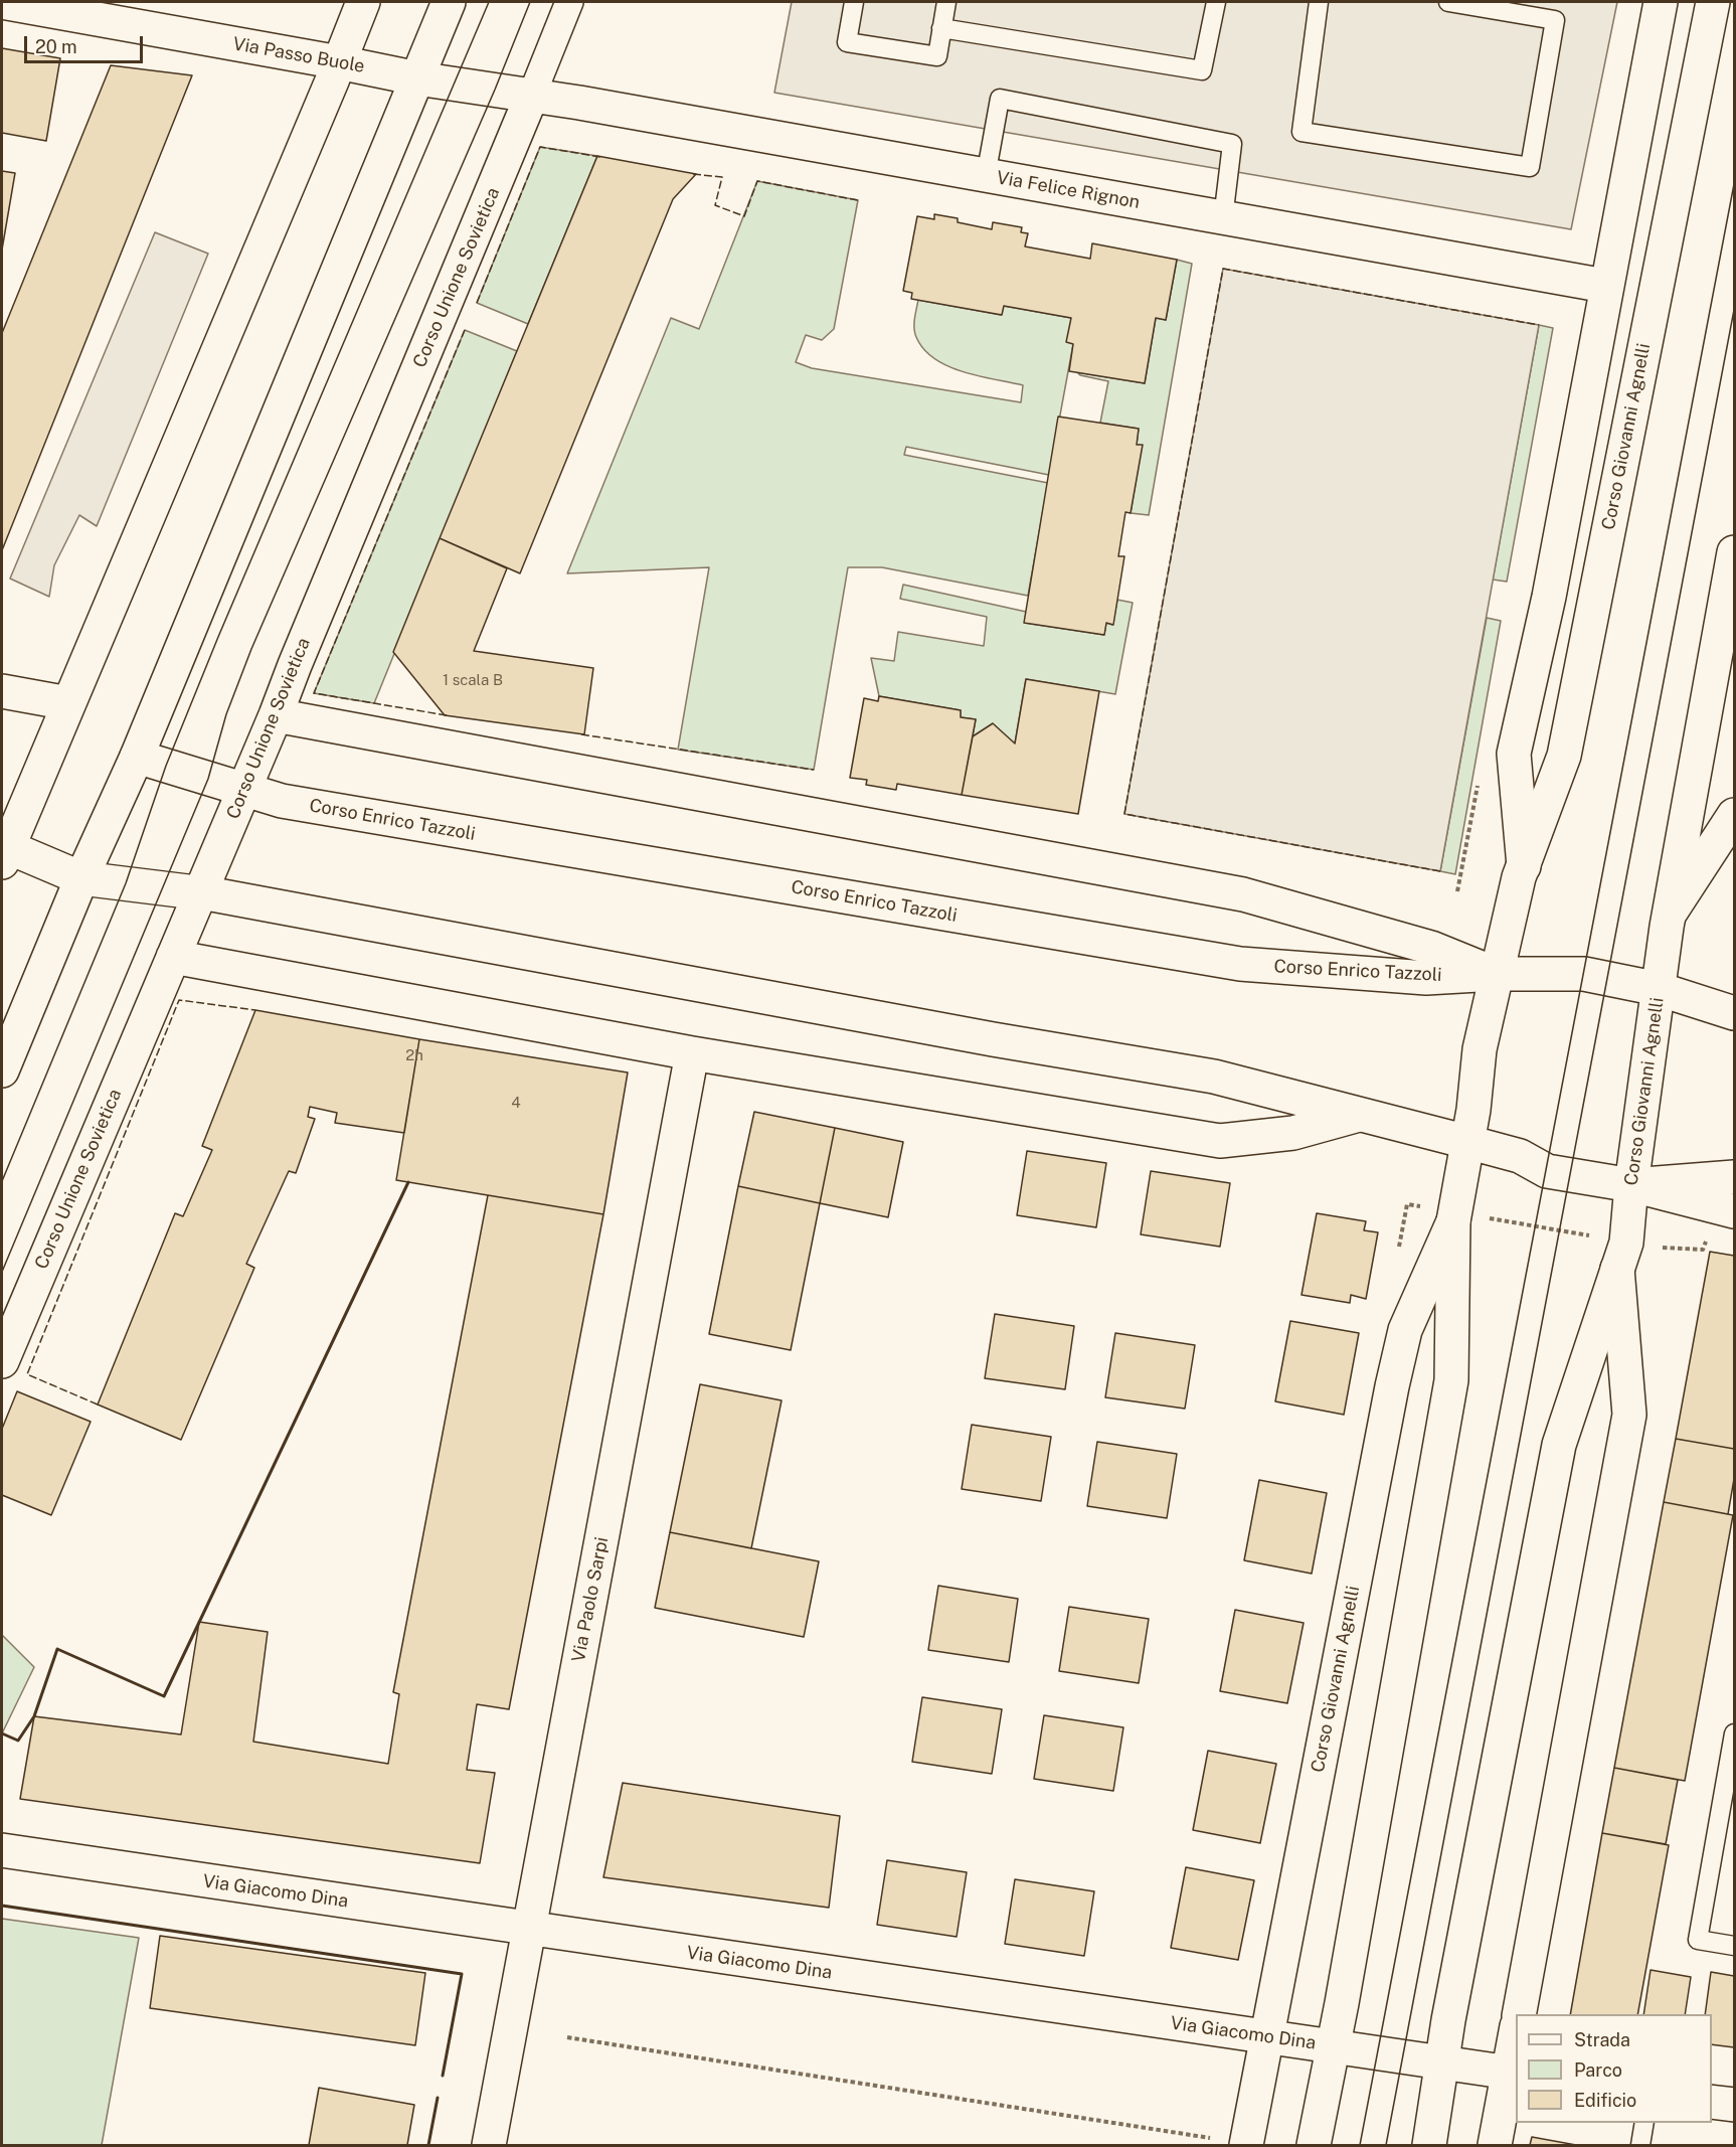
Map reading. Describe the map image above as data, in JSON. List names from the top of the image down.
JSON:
{
  "streets": {
    "street": [
      "Via Passo Buole",
      "Via Felice Rignon",
      "Corso Unione Sovietica",
      "Corso Giovanni Agnelli",
      "Corso Enrico Tazzoli",
      "Via Paolo Sarpi",
      "Via Giacomo Dina"
    ]
  },
  "crossings": [
    ["Via Felice Rignon", "Corso Unione Sovietica"],
    ["Via Felice Rignon", "Corso Giovanni Agnelli"],
    ["Corso Unione Sovietica", "Corso Enrico Tazzoli"],
    ["Corso Giovanni Agnelli", "Corso Enrico Tazzoli"],
    ["Corso Giovanni Agnelli", "Via Giacomo Dina"],
    ["Via Paolo Sarpi", "Via Giacomo Dina"]
  ],
  "house_numbers": ["1 scala B", "2h", "4"],
  "legend": ["Strada", "Parco", "Edificio"],
  "scale_bar": "20 m"
}
